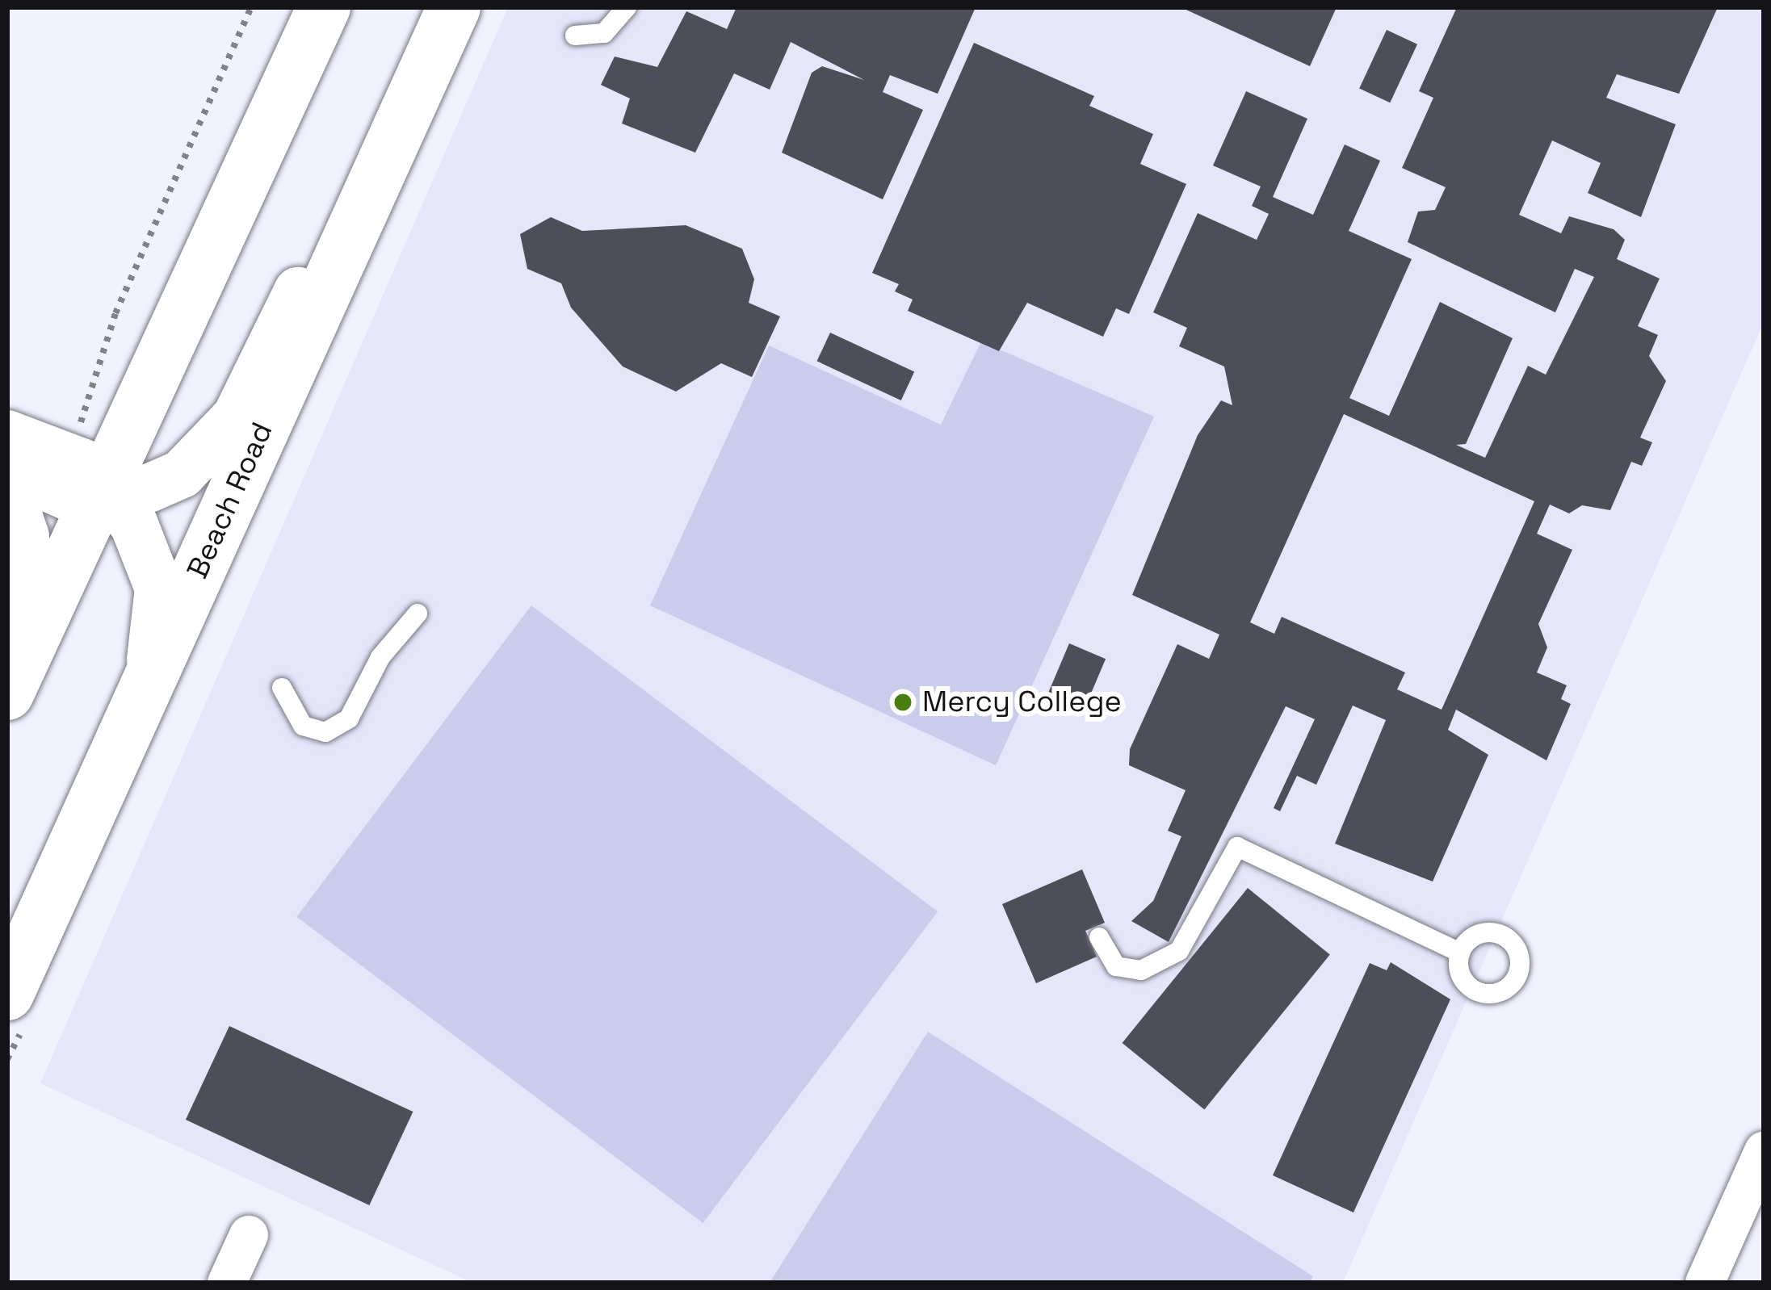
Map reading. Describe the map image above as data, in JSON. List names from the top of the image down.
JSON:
{
  "streets": {
    "main road": ["Beach Road"]
  },
  "places": ["Mercy College"]
}
